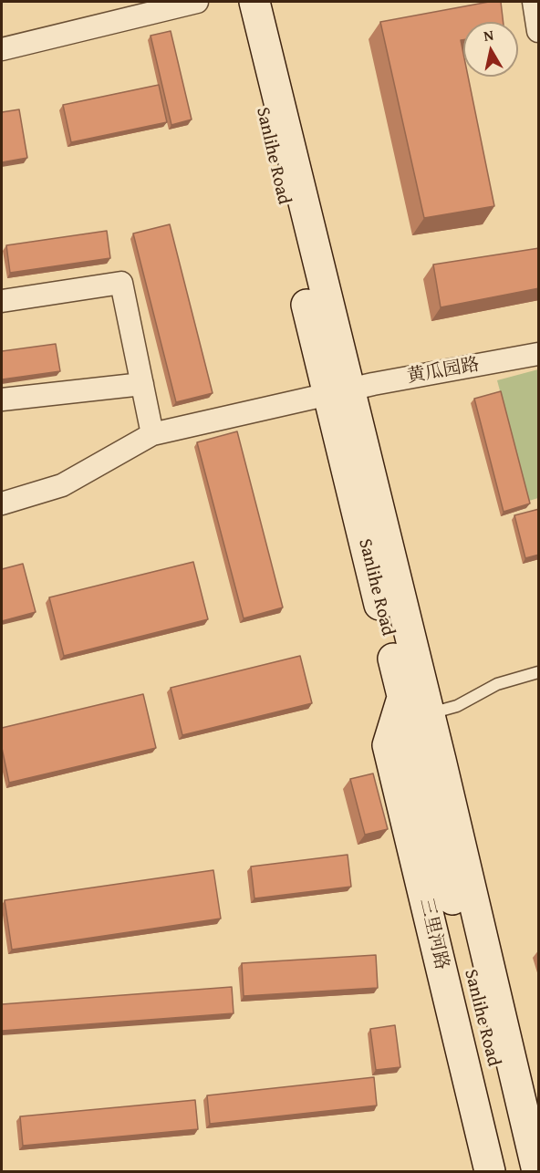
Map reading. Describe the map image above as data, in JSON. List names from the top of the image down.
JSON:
{
  "streets": {
    "main road": ["Sanlihe Road", "三里河路"],
    "street": ["黄瓜园路"]
  },
  "crossings": [
    ["Sanlihe Road", "黄瓜园路"],
    ["Sanlihe Road", "三里河路"]
  ],
  "north": "top"
}
